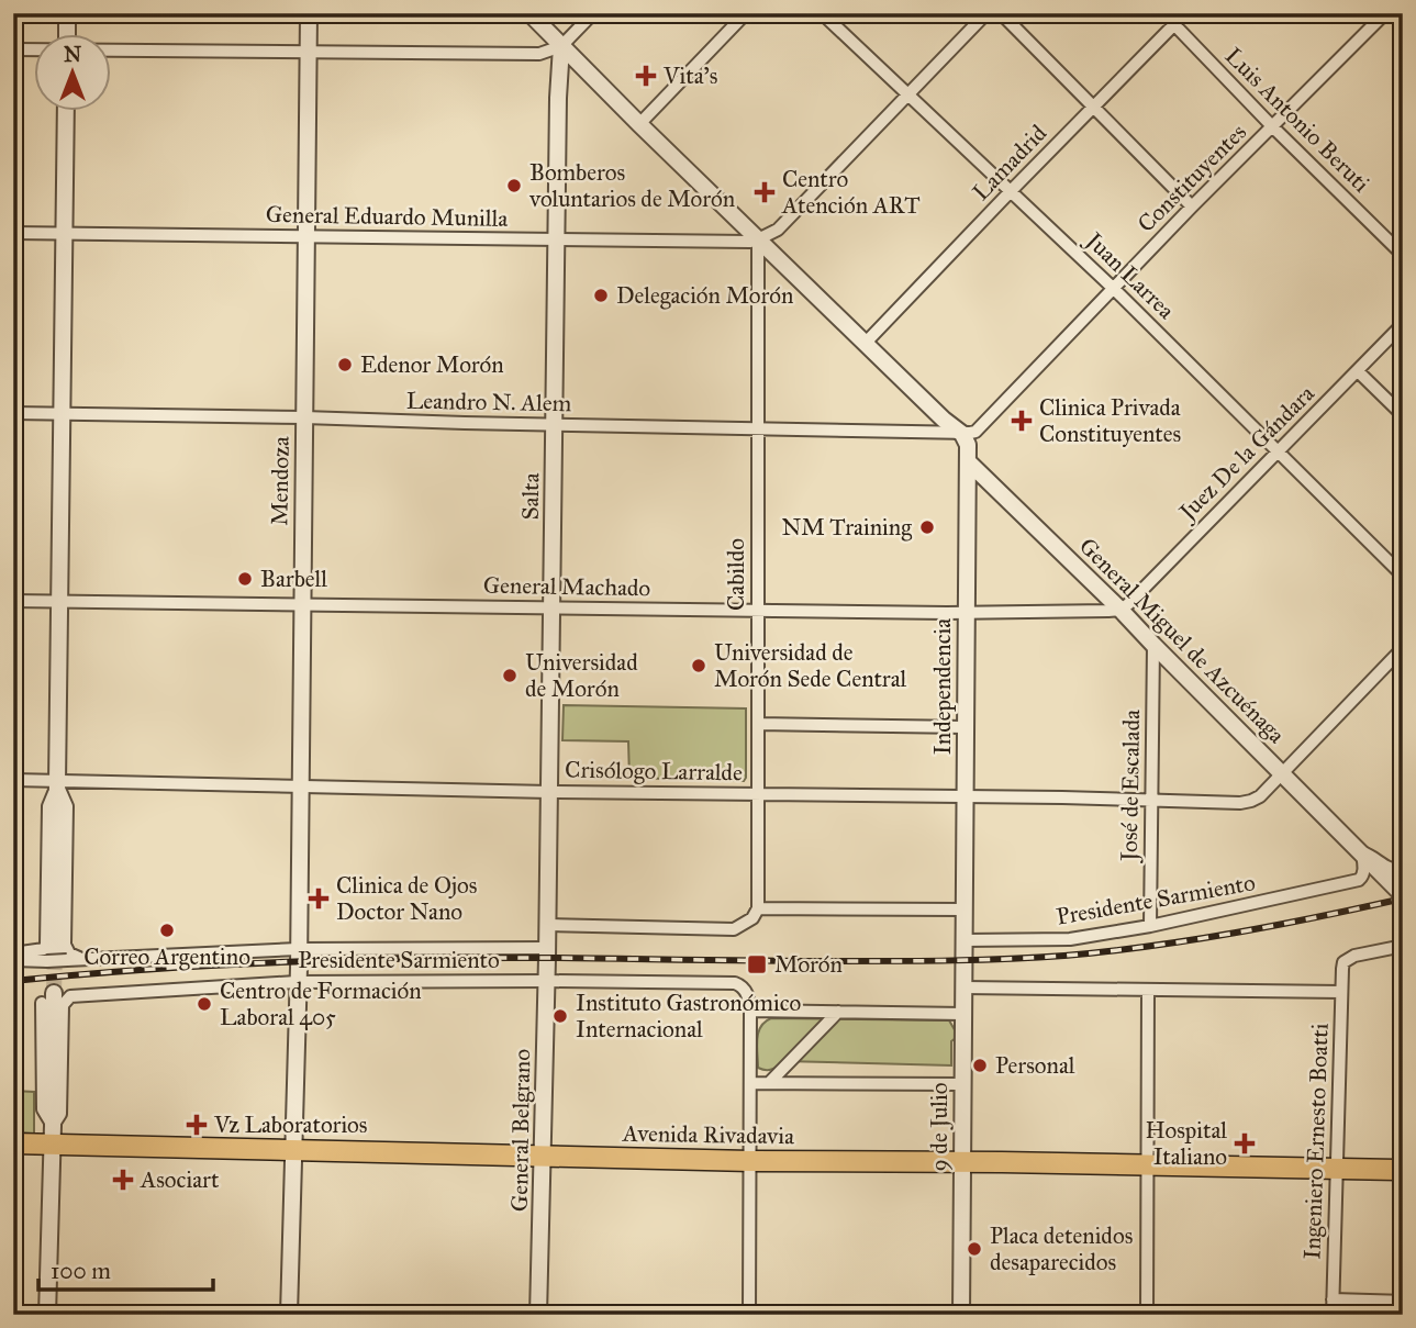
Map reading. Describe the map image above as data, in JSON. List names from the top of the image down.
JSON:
{
  "streets": {
    "main road": ["Avenida Rivadavia"],
    "street": [
      "Luis Antonio Beruti",
      "Lamadrid",
      "Constituyentes",
      "General Eduardo Munilla",
      "Juan Larrea",
      "Leandro N. Alem",
      "Juez De la Gándara",
      "Mendoza",
      "Salta",
      "Cabildo",
      "General Machado",
      "General Miguel de Azcuénaga",
      "Independencia",
      "Crisólogo Larralde",
      "José de Escalada",
      "Presidente Sarmiento",
      "9 de Julio",
      "General Belgrano",
      "Ingeniero Ernesto Boatti"
    ]
  },
  "crossings": [
    ["Luis Antonio Beruti", "Lamadrid"],
    ["Luis Antonio Beruti", "Constituyentes"],
    ["Lamadrid", "Juan Larrea"],
    ["Constituyentes", "Juan Larrea"],
    ["Constituyentes", "Leandro N. Alem"],
    ["Constituyentes", "Independencia"],
    ["General Eduardo Munilla", "Mendoza"],
    ["General Eduardo Munilla", "Salta"],
    ["General Eduardo Munilla", "Cabildo"],
    ["Juan Larrea", "Juez De la Gándara"],
    ["Leandro N. Alem", "Mendoza"],
    ["Leandro N. Alem", "Salta"],
    ["Leandro N. Alem", "Cabildo"],
    ["Leandro N. Alem", "Independencia"],
    ["Juez De la Gándara", "General Machado"],
    ["Juez De la Gándara", "General Miguel de Azcuénaga"],
    ["Mendoza", "General Machado"],
    ["Mendoza", "Crisólogo Larralde"],
    ["Mendoza", "Presidente Sarmiento"],
    ["Mendoza", "Avenida Rivadavia"],
    ["Salta", "General Machado"],
    ["Salta", "Crisólogo Larralde"],
    ["Salta", "Presidente Sarmiento"],
    ["Salta", "General Belgrano"],
    ["Cabildo", "General Machado"],
    ["Cabildo", "Crisólogo Larralde"],
    ["General Machado", "General Miguel de Azcuénaga"],
    ["General Machado", "Independencia"],
    ["General Miguel de Azcuénaga", "Independencia"],
    ["General Miguel de Azcuénaga", "Crisólogo Larralde"],
    ["General Miguel de Azcuénaga", "José de Escalada"],
    ["General Miguel de Azcuénaga", "Presidente Sarmiento"],
    ["Independencia", "Crisólogo Larralde"],
    ["Independencia", "Presidente Sarmiento"],
    ["Independencia", "9 de Julio"],
    ["Crisólogo Larralde", "José de Escalada"],
    ["José de Escalada", "Presidente Sarmiento"],
    ["Presidente Sarmiento", "9 de Julio"],
    ["Presidente Sarmiento", "General Belgrano"],
    ["9 de Julio", "Avenida Rivadavia"],
    ["General Belgrano", "Avenida Rivadavia"],
    ["Avenida Rivadavia", "Ingeniero Ernesto Boatti"]
  ],
  "places": {
    "health": [
      "Vita's",
      "Centro Atención ART",
      "Clinica Privada Constituyentes",
      "Clinica de Ojos Doctor Nano",
      "Vz Laboratorios",
      "Hospital Italiano",
      "Asociart"
    ],
    "other": [
      "Bomberos voluntarios de Morón",
      "Delegación Morón",
      "Edenor Morón",
      "NM Training",
      "Barbell",
      "Universidad de Morón Sede Central",
      "Universidad de Morón",
      "Correo Argentino",
      "Centro de Formación Laboral 405",
      "Instituto Gastronómico Internacional",
      "Personal",
      "Placa detenidos desaparecidos"
    ],
    "transit": ["Morón"]
  },
  "scale_bar": "100 m",
  "north": "top"
}
